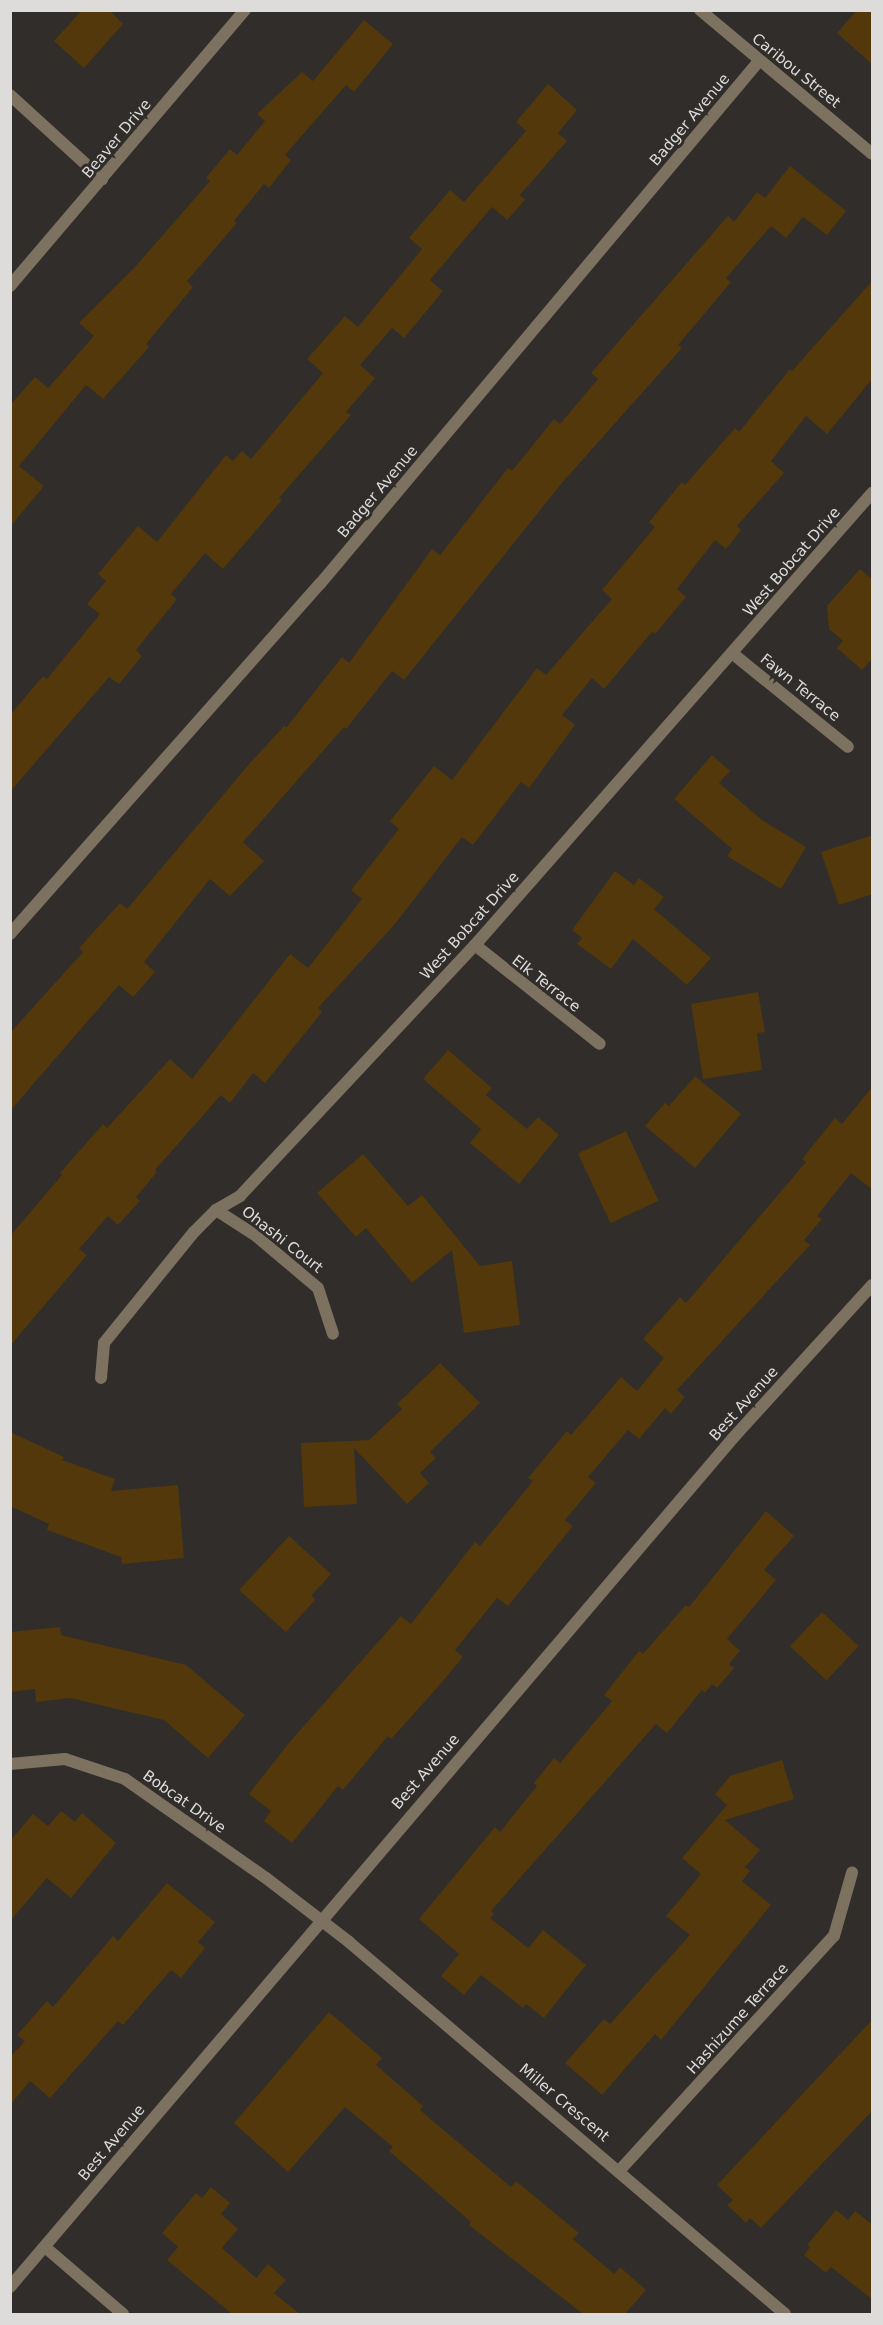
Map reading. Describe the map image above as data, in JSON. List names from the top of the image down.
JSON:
{
  "streets": {
    "street": [
      "Caribou Street",
      "Badger Avenue",
      "Beaver Drive",
      "West Bobcat Drive",
      "Fawn Terrace",
      "Elk Terrace",
      "Ohashi Court",
      "Best Avenue",
      "Bobcat Drive",
      "Hashizume Terrace",
      "Miller Crescent"
    ]
  },
  "crossings": [
    ["Caribou Street", "Badger Avenue"],
    ["West Bobcat Drive", "Fawn Terrace"],
    ["West Bobcat Drive", "Elk Terrace"],
    ["West Bobcat Drive", "Ohashi Court"],
    ["Best Avenue", "Bobcat Drive"],
    ["Best Avenue", "Miller Crescent"],
    ["Bobcat Drive", "Miller Crescent"],
    ["Hashizume Terrace", "Miller Crescent"]
  ]
}
